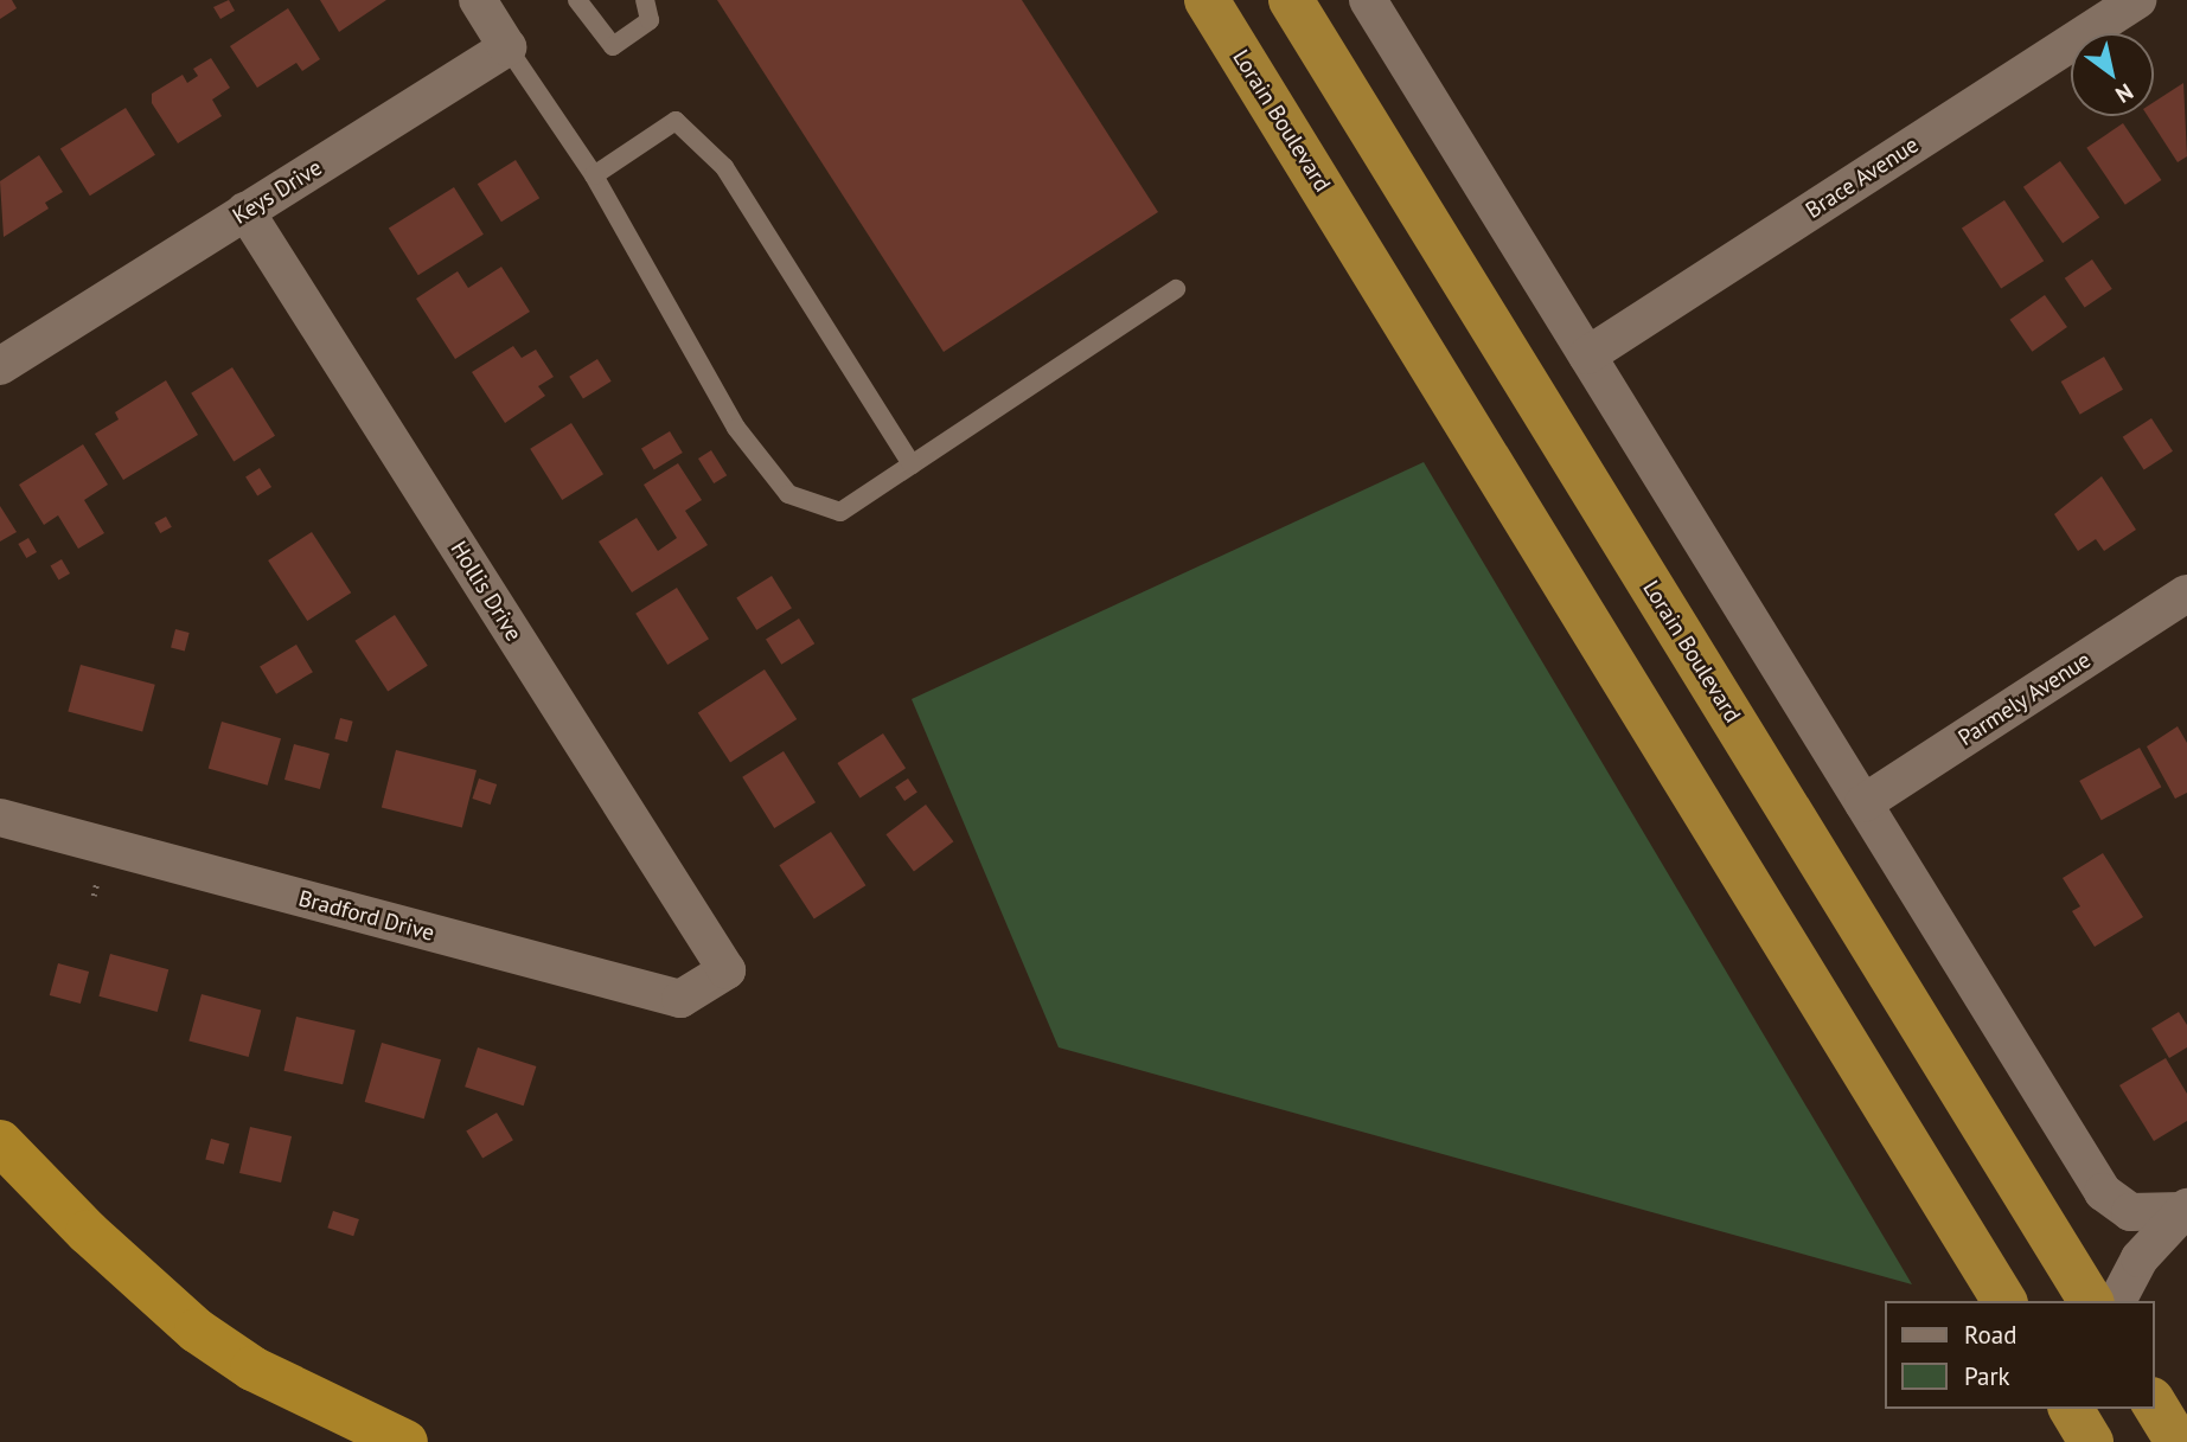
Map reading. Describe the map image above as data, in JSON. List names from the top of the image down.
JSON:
{
  "streets": {
    "highway": ["Lorain Boulevard"],
    "street": [
      "Brace Avenue",
      "Keys Drive",
      "Hollis Drive",
      "Parmely Avenue",
      "Bradford Drive"
    ]
  },
  "crossings": [
    ["Keys Drive", "Hollis Drive"],
    ["Hollis Drive", "Bradford Drive"]
  ],
  "legend": ["Road", "Park"],
  "north": "bottom right"
}
